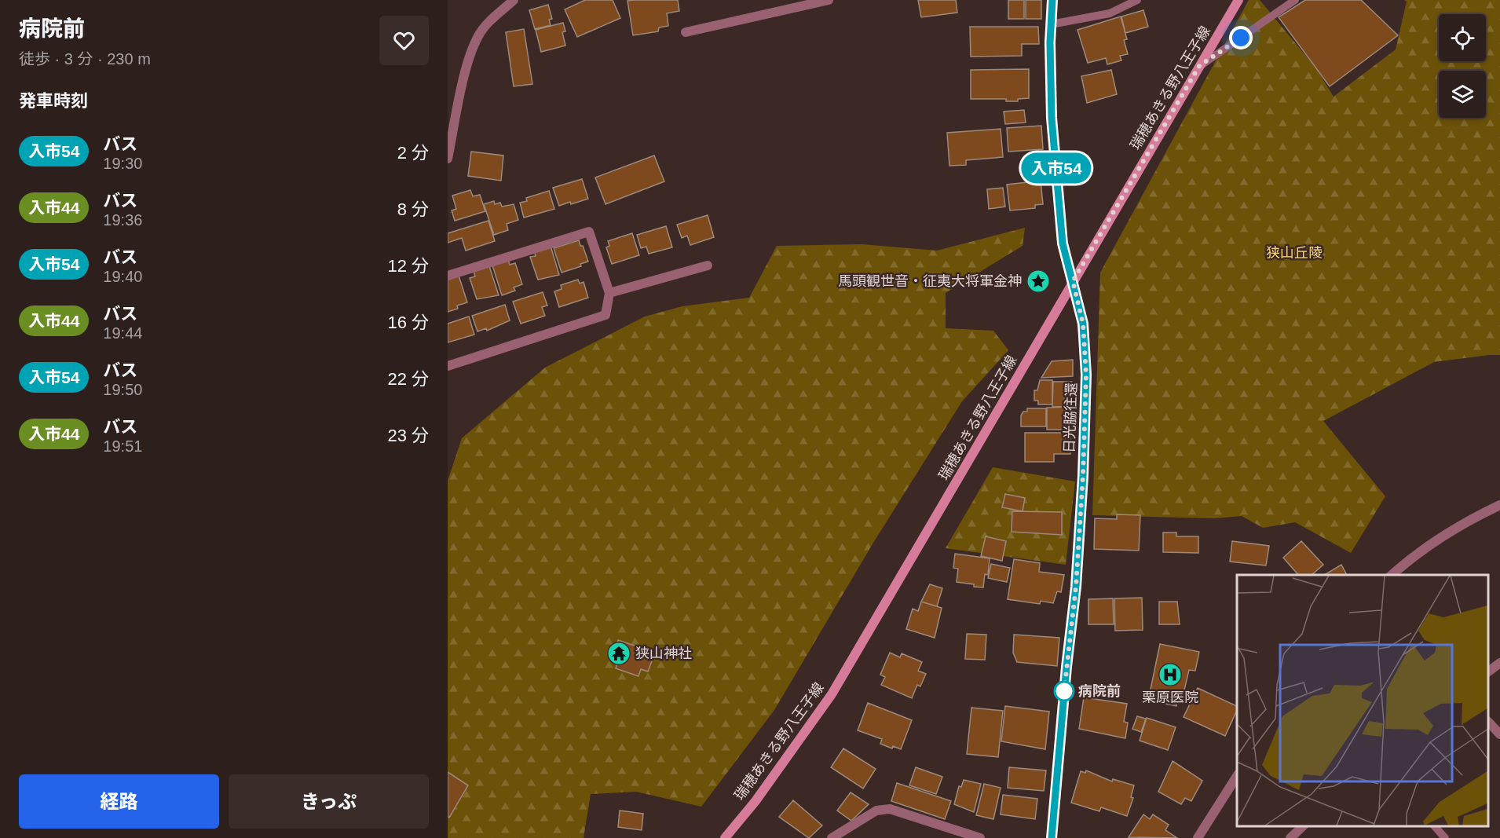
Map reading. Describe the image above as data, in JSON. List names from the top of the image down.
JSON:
{
  "streets": {
    "main road": ["瑞穂あきる野八王子線"],
    "street": ["日光脇往還"]
  },
  "crossings": [
    ["瑞穂あきる野八王子線", "日光脇往還"]
  ],
  "parks": ["狭山丘陵"],
  "places": {
    "place": ["馬頭観世音・征夷大将軍金神"],
    "temple": ["狭山神社"],
    "hospital": ["栗原医院"],
    "other": ["病院前"]
  },
  "lines": ["bus line 入市54"],
  "page": {
    "heading": [
      ["病院前", "徒歩 · 3 分 · 230 m"],
      "発車時刻"
    ],
    "on_map": "入市54",
    "list": [
      {
        "mark": "入市54",
        "name": "バス",
        "note": "19:30",
        "value": "2 分"
      },
      {
        "mark": "入市44",
        "name": "バス",
        "note": "19:36",
        "value": "8 分"
      },
      {
        "mark": "入市54",
        "name": "バス",
        "note": "19:40",
        "value": "12 分"
      },
      {
        "mark": "入市44",
        "name": "バス",
        "note": "19:44",
        "value": "16 分"
      },
      {
        "mark": "入市54",
        "name": "バス",
        "note": "19:50",
        "value": "22 分"
      },
      {
        "mark": "入市44",
        "name": "バス",
        "note": "19:51",
        "value": "23 分"
      }
    ],
    "buttons": ["経路", "きっぷ"]
  }
}
